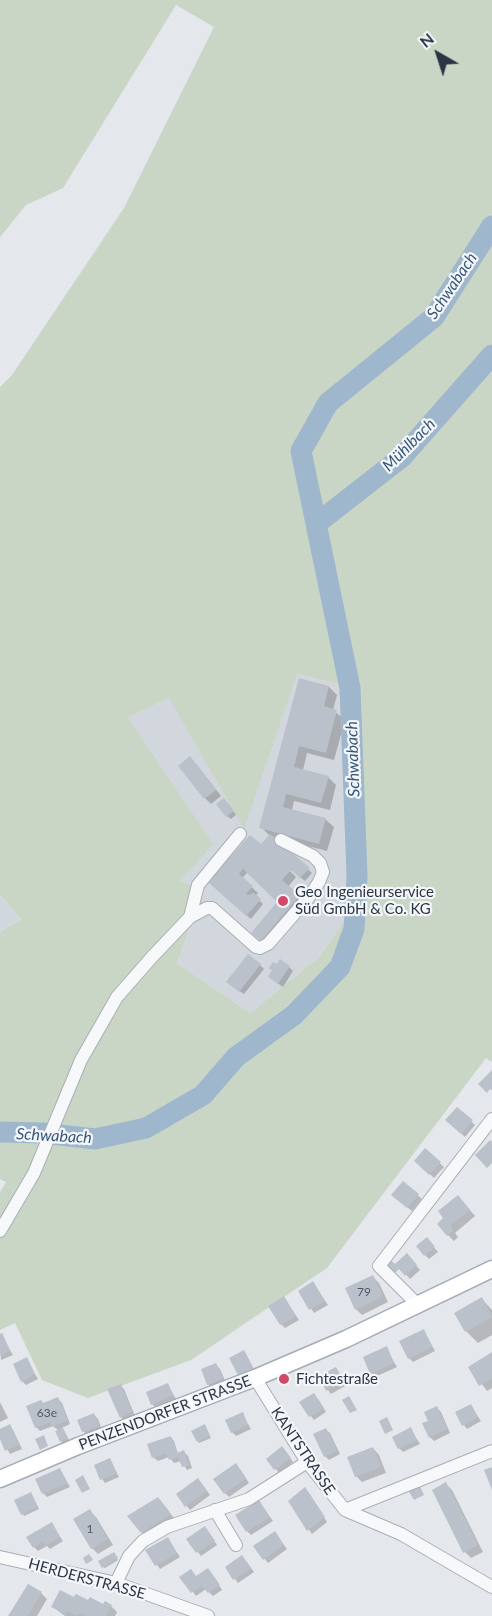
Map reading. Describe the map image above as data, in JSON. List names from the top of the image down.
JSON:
{
  "streets": {
    "main road": ["PENZENDORFER STRASSE"],
    "street": ["KANTSTRASSE", "HERDERSTRASSE"]
  },
  "crossings": [
    ["PENZENDORFER STRASSE", "KANTSTRASSE"]
  ],
  "water": ["Schwabach", "Mühlbach"],
  "places": ["Geo Ingenieurservice Süd GmbH & Co. KG", "Fichtestraße"],
  "house_numbers": ["79", "63e", "1"],
  "north": "top left"
}
